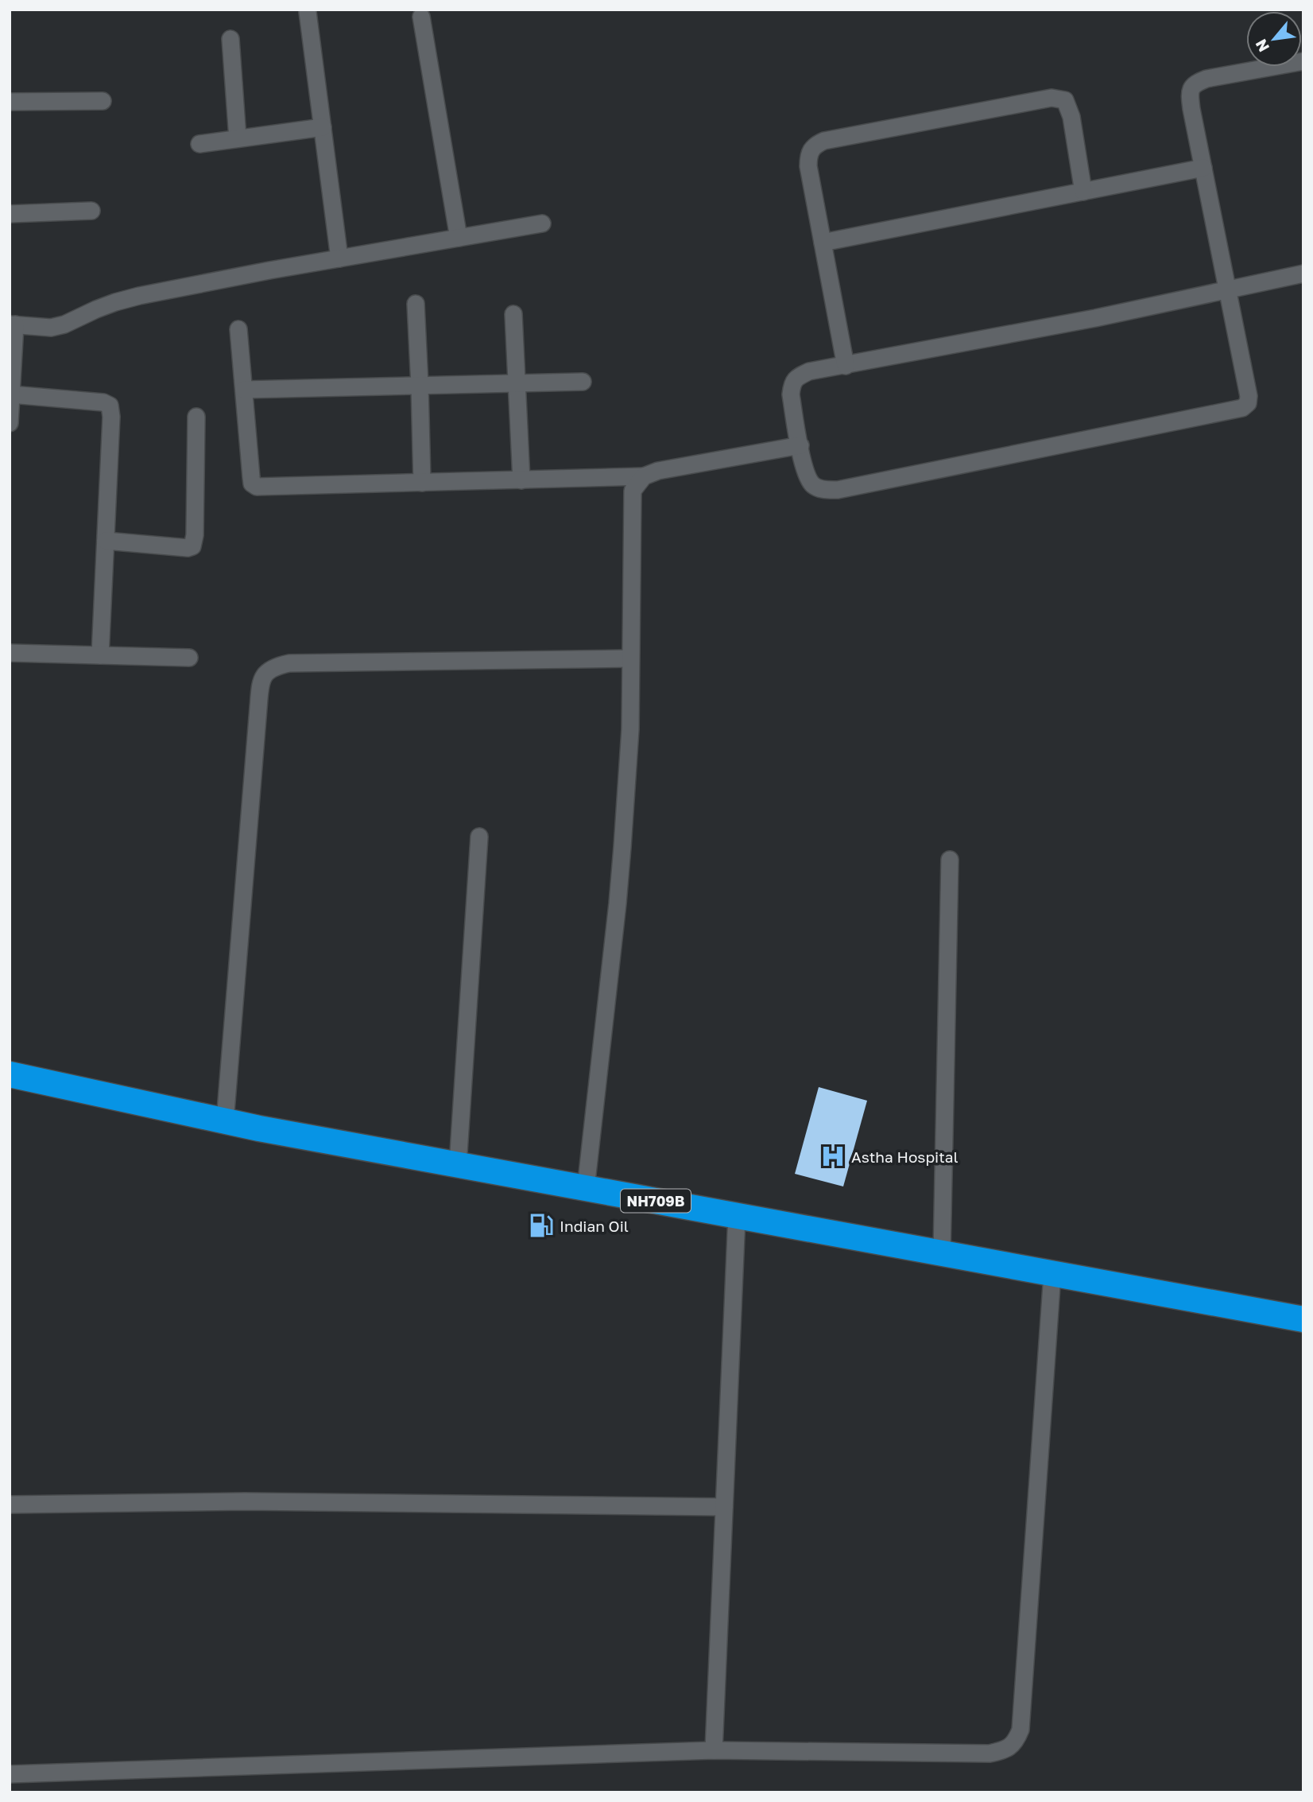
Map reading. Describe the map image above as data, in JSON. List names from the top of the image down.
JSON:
{
  "streets": {
    "highway": ["NH709B"]
  },
  "places": {
    "hospital": ["Astha Hospital"],
    "fuel station": ["Indian Oil"]
  },
  "north": "bottom left"
}
